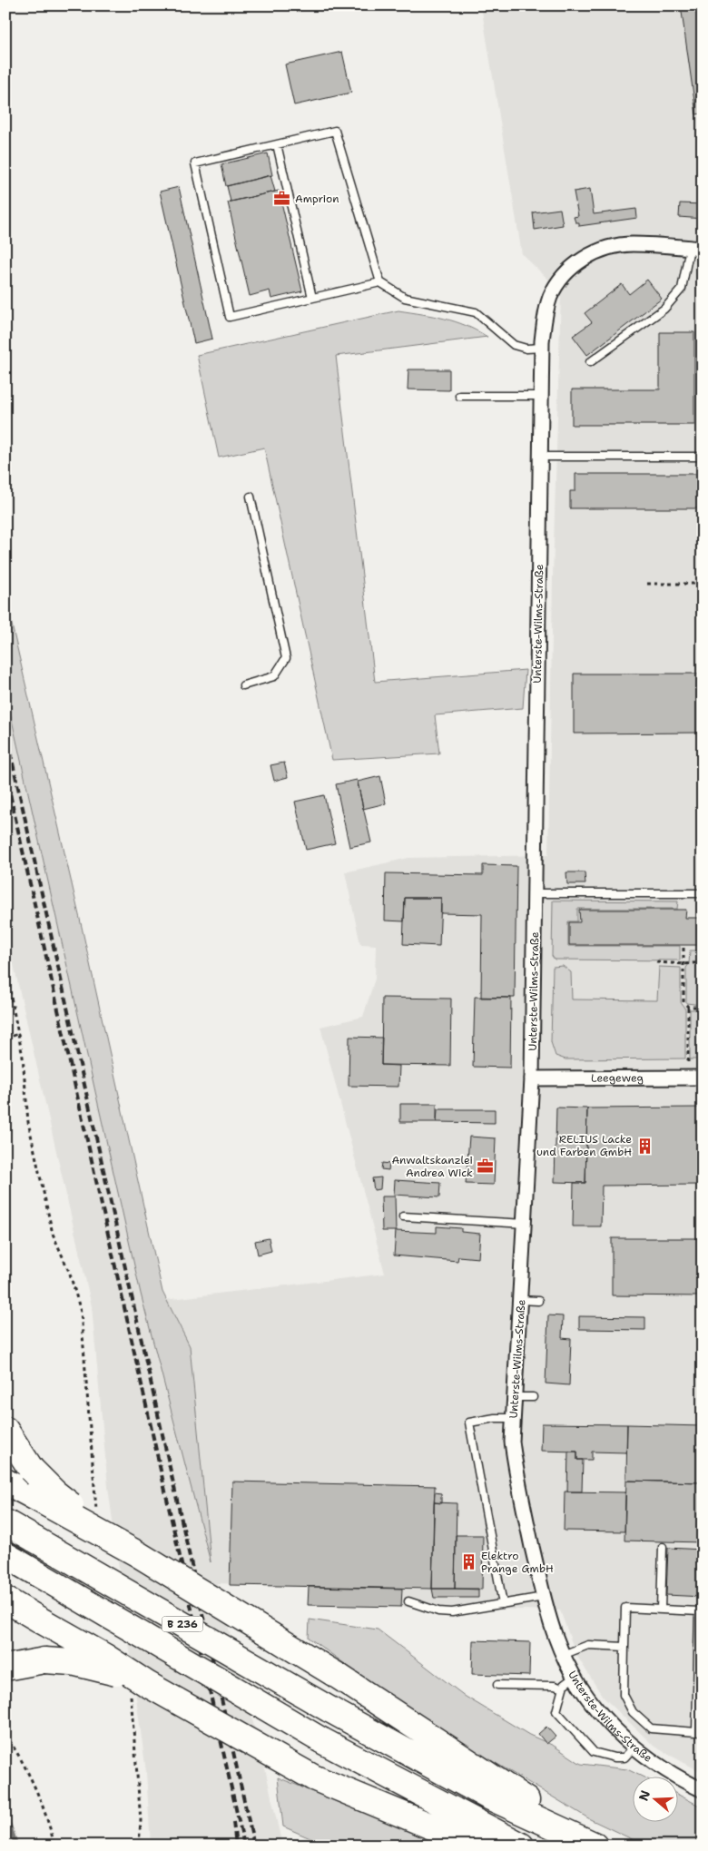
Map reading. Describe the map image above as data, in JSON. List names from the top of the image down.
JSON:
{
  "streets": {
    "highway": ["B 236"],
    "street": ["Unterste-Wilms-Straße", "Leegeweg"]
  },
  "crossings": [
    ["Unterste-Wilms-Straße", "Leegeweg"]
  ],
  "places": {
    "office": ["Amprion", "Anwaltskanzlei Andrea Wick"],
    "building": ["RELIUS Lacke und Farben GmbH", "Elektro Prange GmbH"]
  },
  "north": "left"
}
